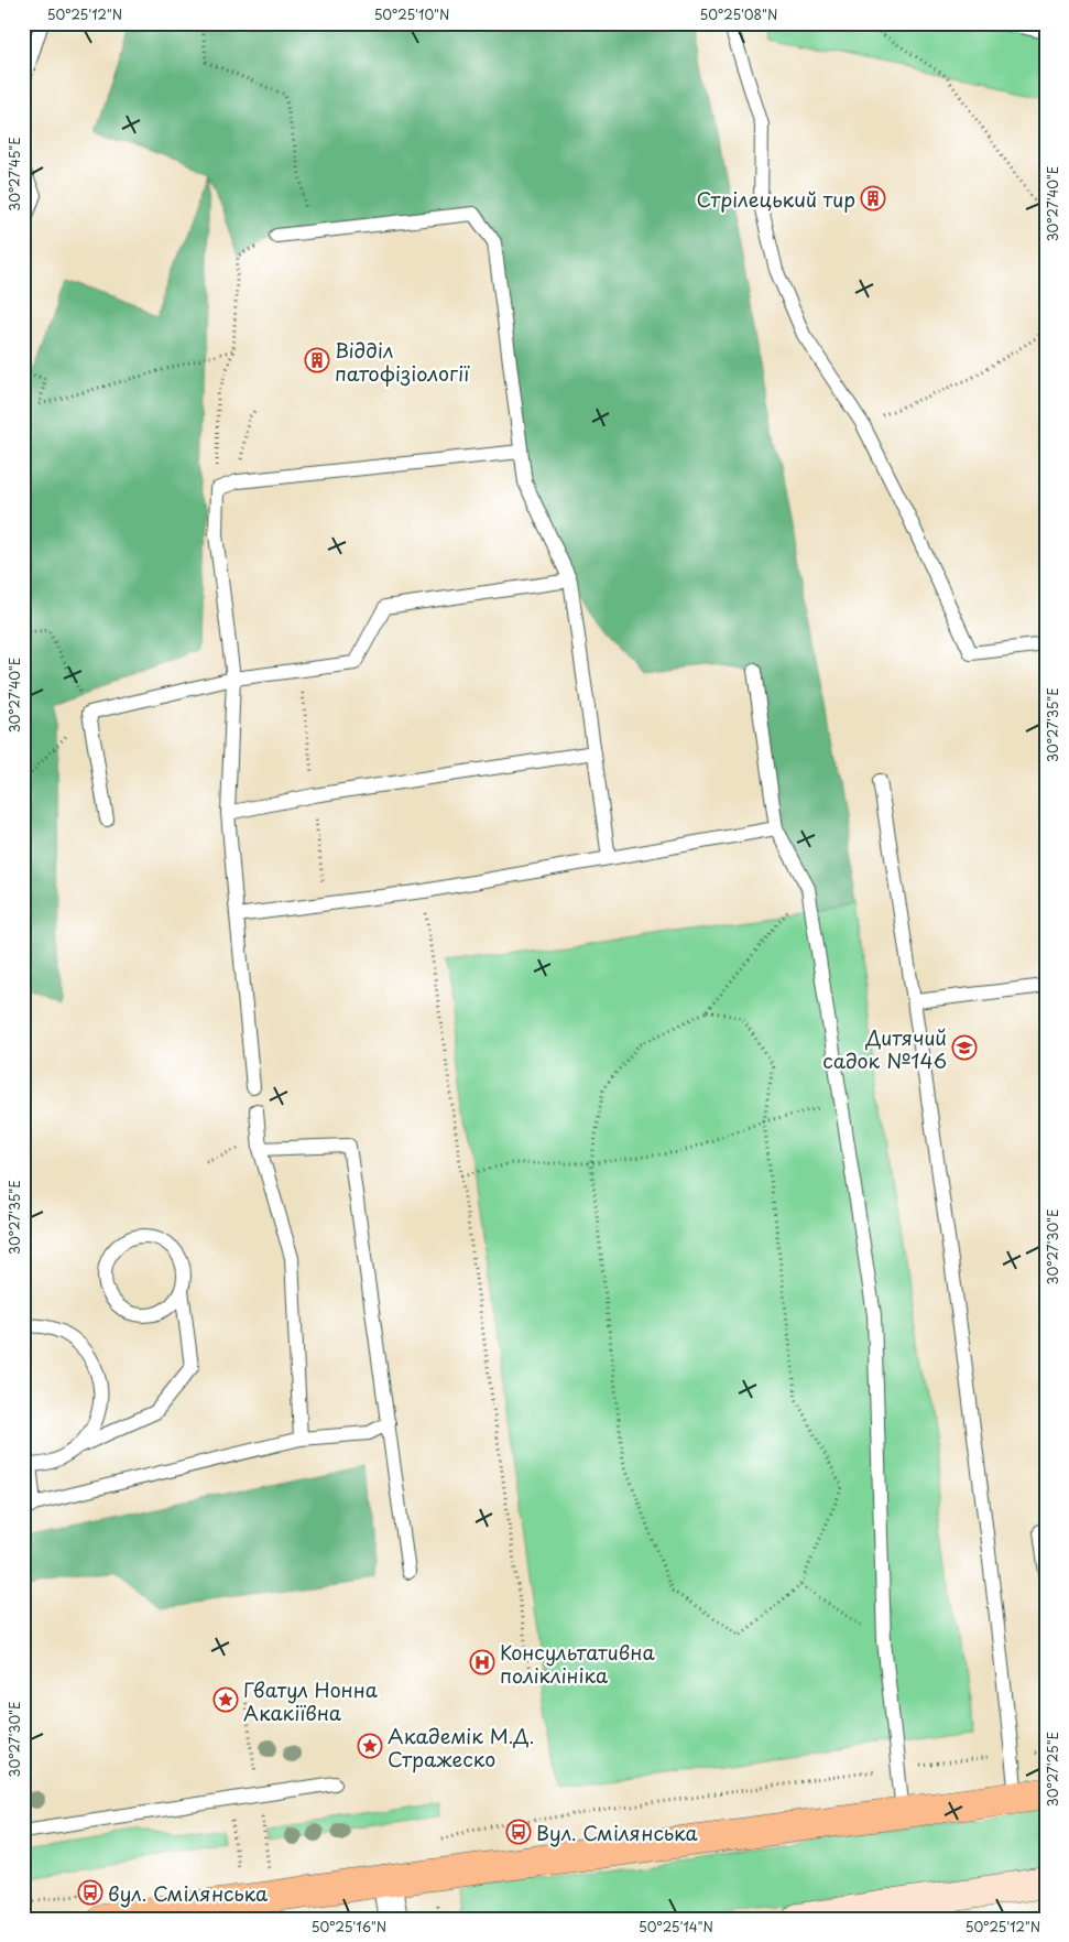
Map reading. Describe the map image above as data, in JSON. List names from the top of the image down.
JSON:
{
  "places": {
    "building": ["Стрілецький тир", "Відділ патофізіології"],
    "school or university": ["Дитячий садок №146"],
    "hospital": ["Консультативна поліклініка"],
    "place": ["Гватул Нонна Акакіївна", "Академік М.Д. Стражеско"],
    "bus stop": ["Вул. Смілянська", "вул. Смілянська"]
  },
  "coordinates": [
    "50°25'12\"N",
    "50°25'10\"N",
    "50°25'08\"N",
    "30°27'45\"E",
    "30°27'40\"E",
    "30°27'35\"E",
    "30°27'30\"E",
    "30°27'25\"E",
    "50°25'16\"N",
    "50°25'14\"N"
  ]
}
